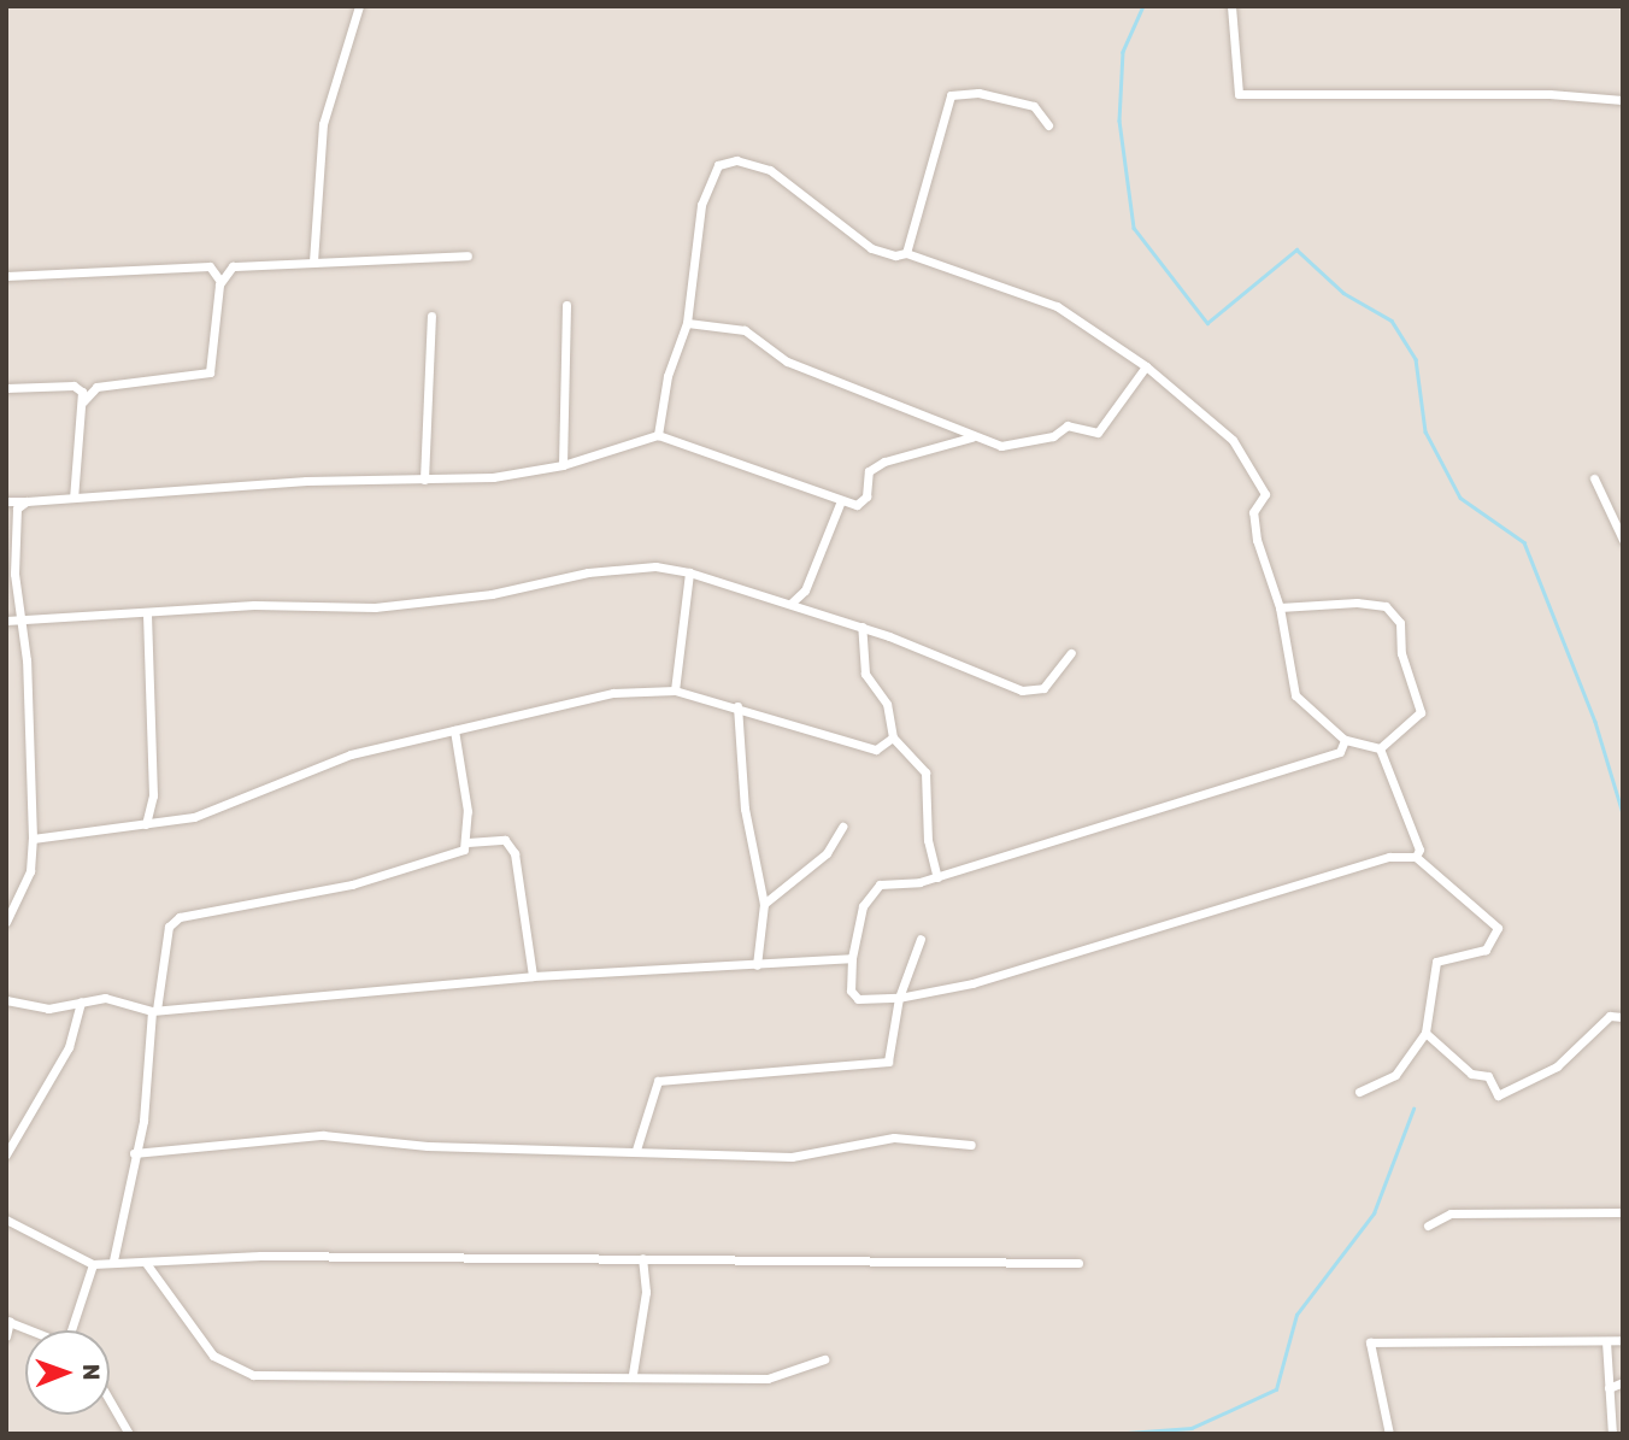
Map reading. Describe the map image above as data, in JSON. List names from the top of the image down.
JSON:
{
  "north": "right"
}
